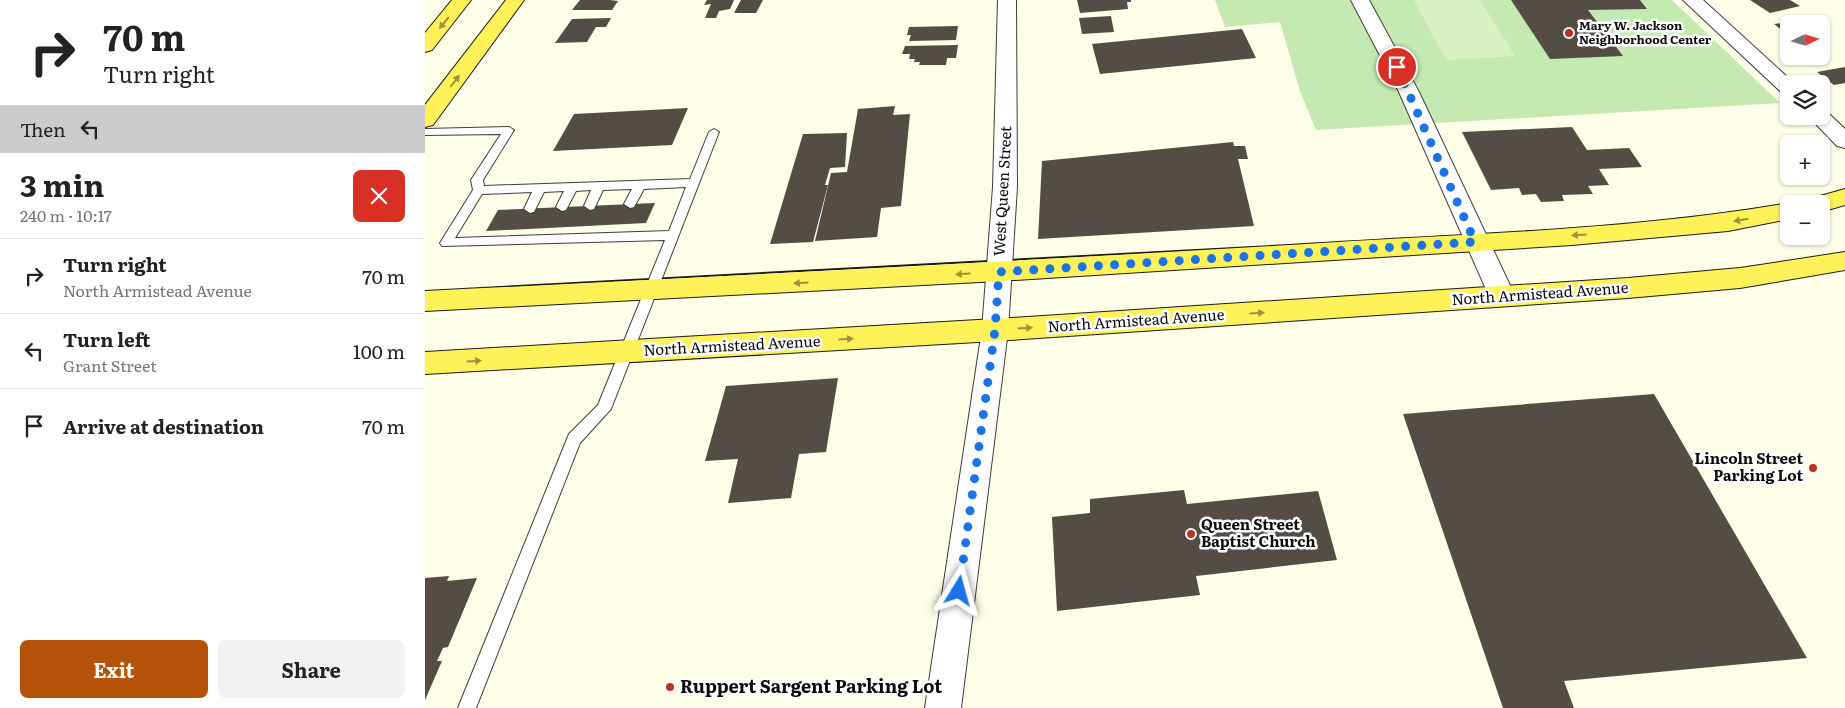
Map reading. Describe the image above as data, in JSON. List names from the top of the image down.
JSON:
{
  "streets": {
    "main road": ["North Armistead Avenue"],
    "street": ["West Queen Street"]
  },
  "crossings": [
    ["West Queen Street", "North Armistead Avenue"]
  ],
  "places": [
    "Mary W. Jackson Neighborhood Center",
    "Lincoln Street Parking Lot",
    "Queen Street Baptist Church",
    "Ruppert Sargent Parking Lot"
  ],
  "north": "right",
  "page": {
    "turn": ["70 m", "Turn right"],
    "map_buttons": ["+", "−"],
    "then": "Then",
    "heading": ["3 min", "240 m · 10:17"],
    "list": [
      {
        "name": "Turn right",
        "note": "North Armistead Avenue",
        "value": "70 m"
      },
      {
        "name": "Turn left",
        "note": "Grant Street",
        "value": "100 m"
      },
      {
        "name": "Arrive at destination",
        "value": "70 m"
      }
    ],
    "buttons": ["Exit", "Share"]
  }
}
